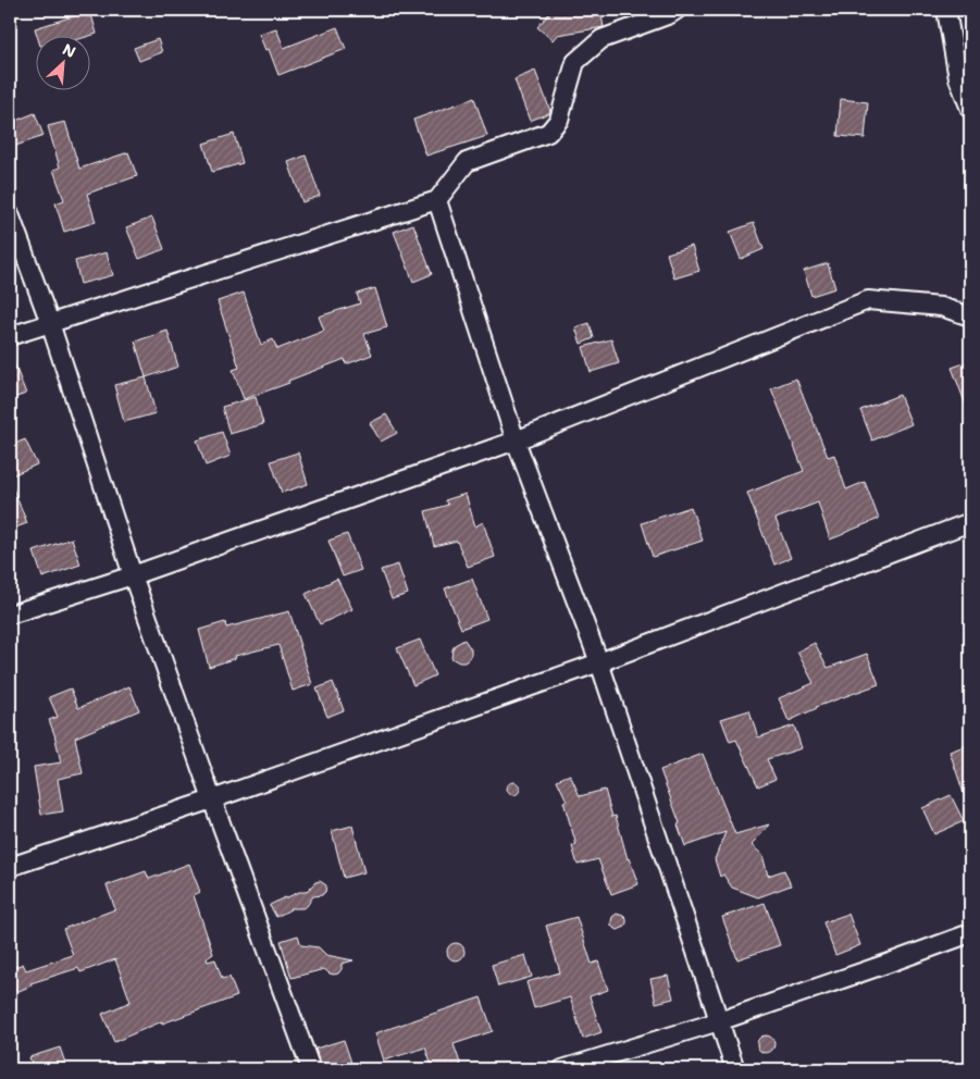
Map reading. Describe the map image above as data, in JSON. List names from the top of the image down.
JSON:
{
  "north": "top right"
}
